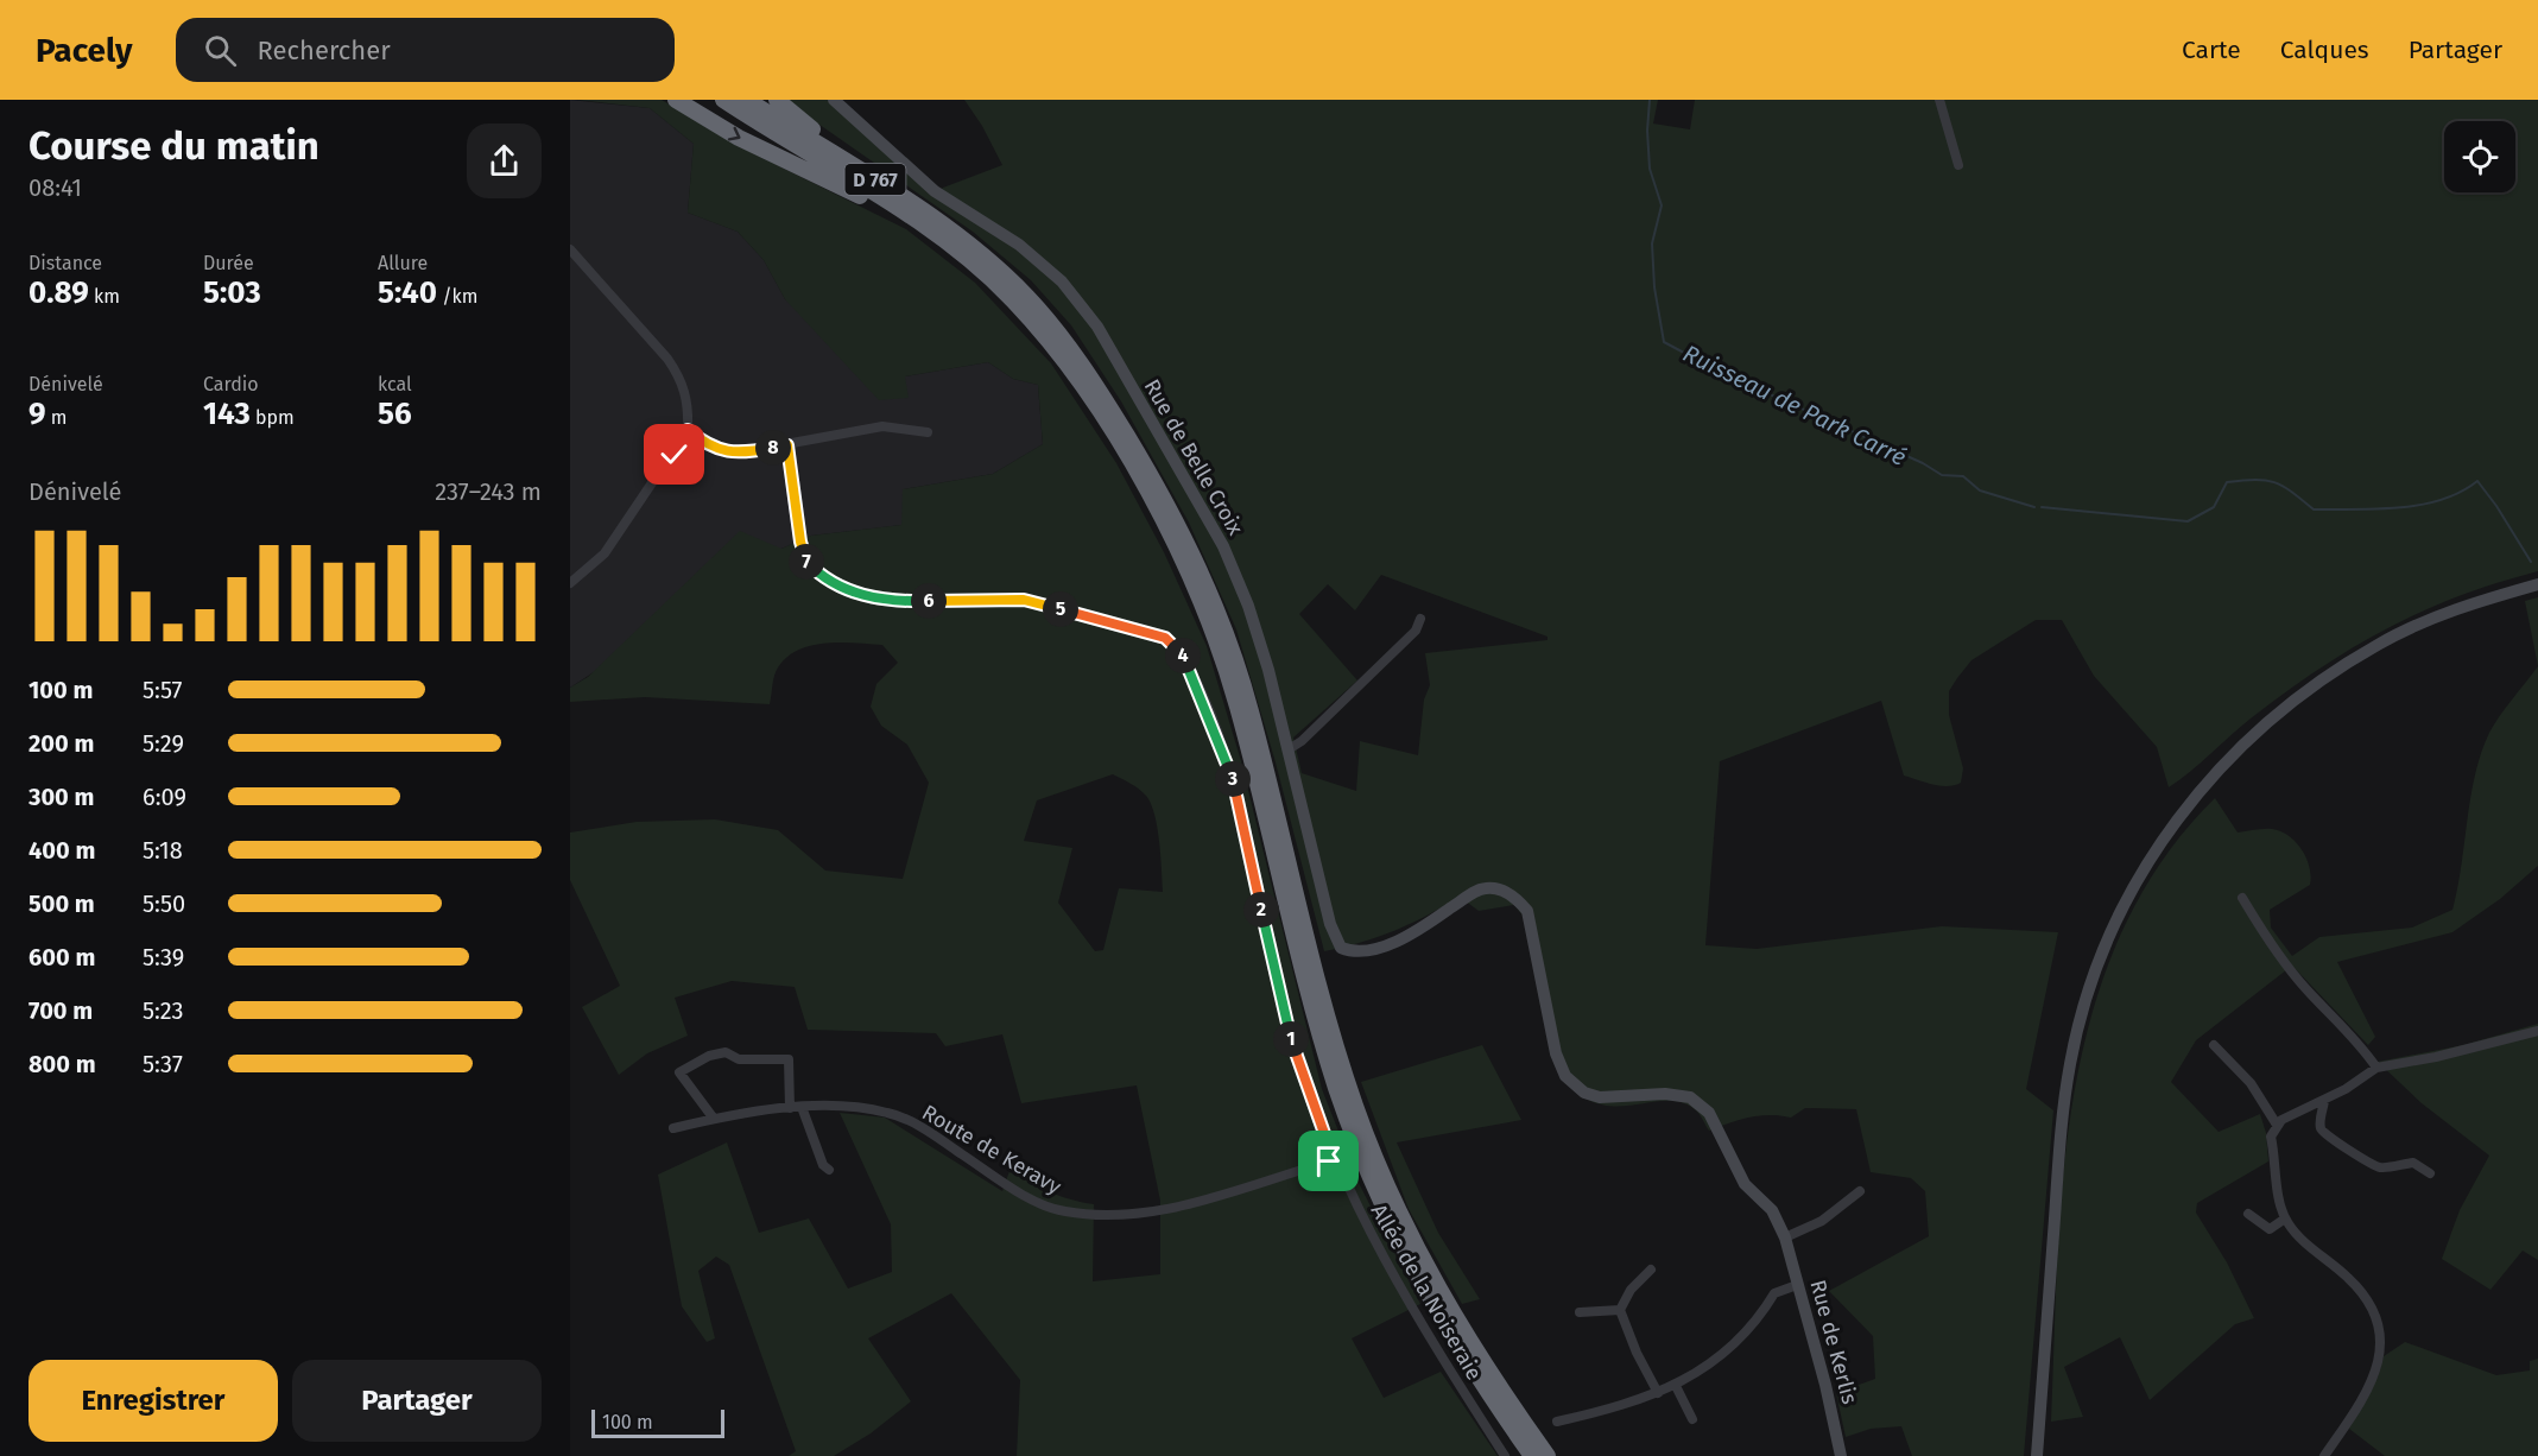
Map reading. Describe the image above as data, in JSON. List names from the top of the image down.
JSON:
{
  "streets": {
    "highway": ["D 767"],
    "street": [
      "Rue de Belle Croix",
      "Route de Keravy",
      "Allée de la Noiseraie",
      "Rue de Kerlis"
    ]
  },
  "crossings": [
    ["Rue de Belle Croix", "Rue de Kerlis"],
    ["Route de Keravy", "Allée de la Noiseraie"]
  ],
  "water": ["Ruisseau de Park Carré"],
  "scale_bar": "100 m",
  "page": {
    "header": "Pacely",
    "search": "Rechercher",
    "nav": ["Carte", "Calques", "Partager"],
    "heading": ["Course du matin", "08:41"],
    "stats": [
      ["Distance", "0.89 km"],
      ["Durée", "5:03"],
      ["Allure", "5:40 /km"],
      ["Dénivelé", "9 m"],
      ["Cardio", "143 bpm"],
      ["kcal", "56"]
    ],
    "pins": [
      "8",
      "7",
      "6",
      "5",
      "4",
      "3",
      "2",
      "1"
    ],
    "chart": ["Dénivelé", "237–243 m"],
    "list": [
      {
        "name": "100 m",
        "note": "5:57"
      },
      {
        "name": "200 m",
        "note": "5:29"
      },
      {
        "name": "300 m",
        "note": "6:09"
      },
      {
        "name": "400 m",
        "note": "5:18"
      },
      {
        "name": "500 m",
        "note": "5:50"
      },
      {
        "name": "600 m",
        "note": "5:39"
      },
      {
        "name": "700 m",
        "note": "5:23"
      },
      {
        "name": "800 m",
        "note": "5:37"
      }
    ],
    "buttons": ["Enregistrer", "Partager"],
    "scale": "100 m"
  }
}
